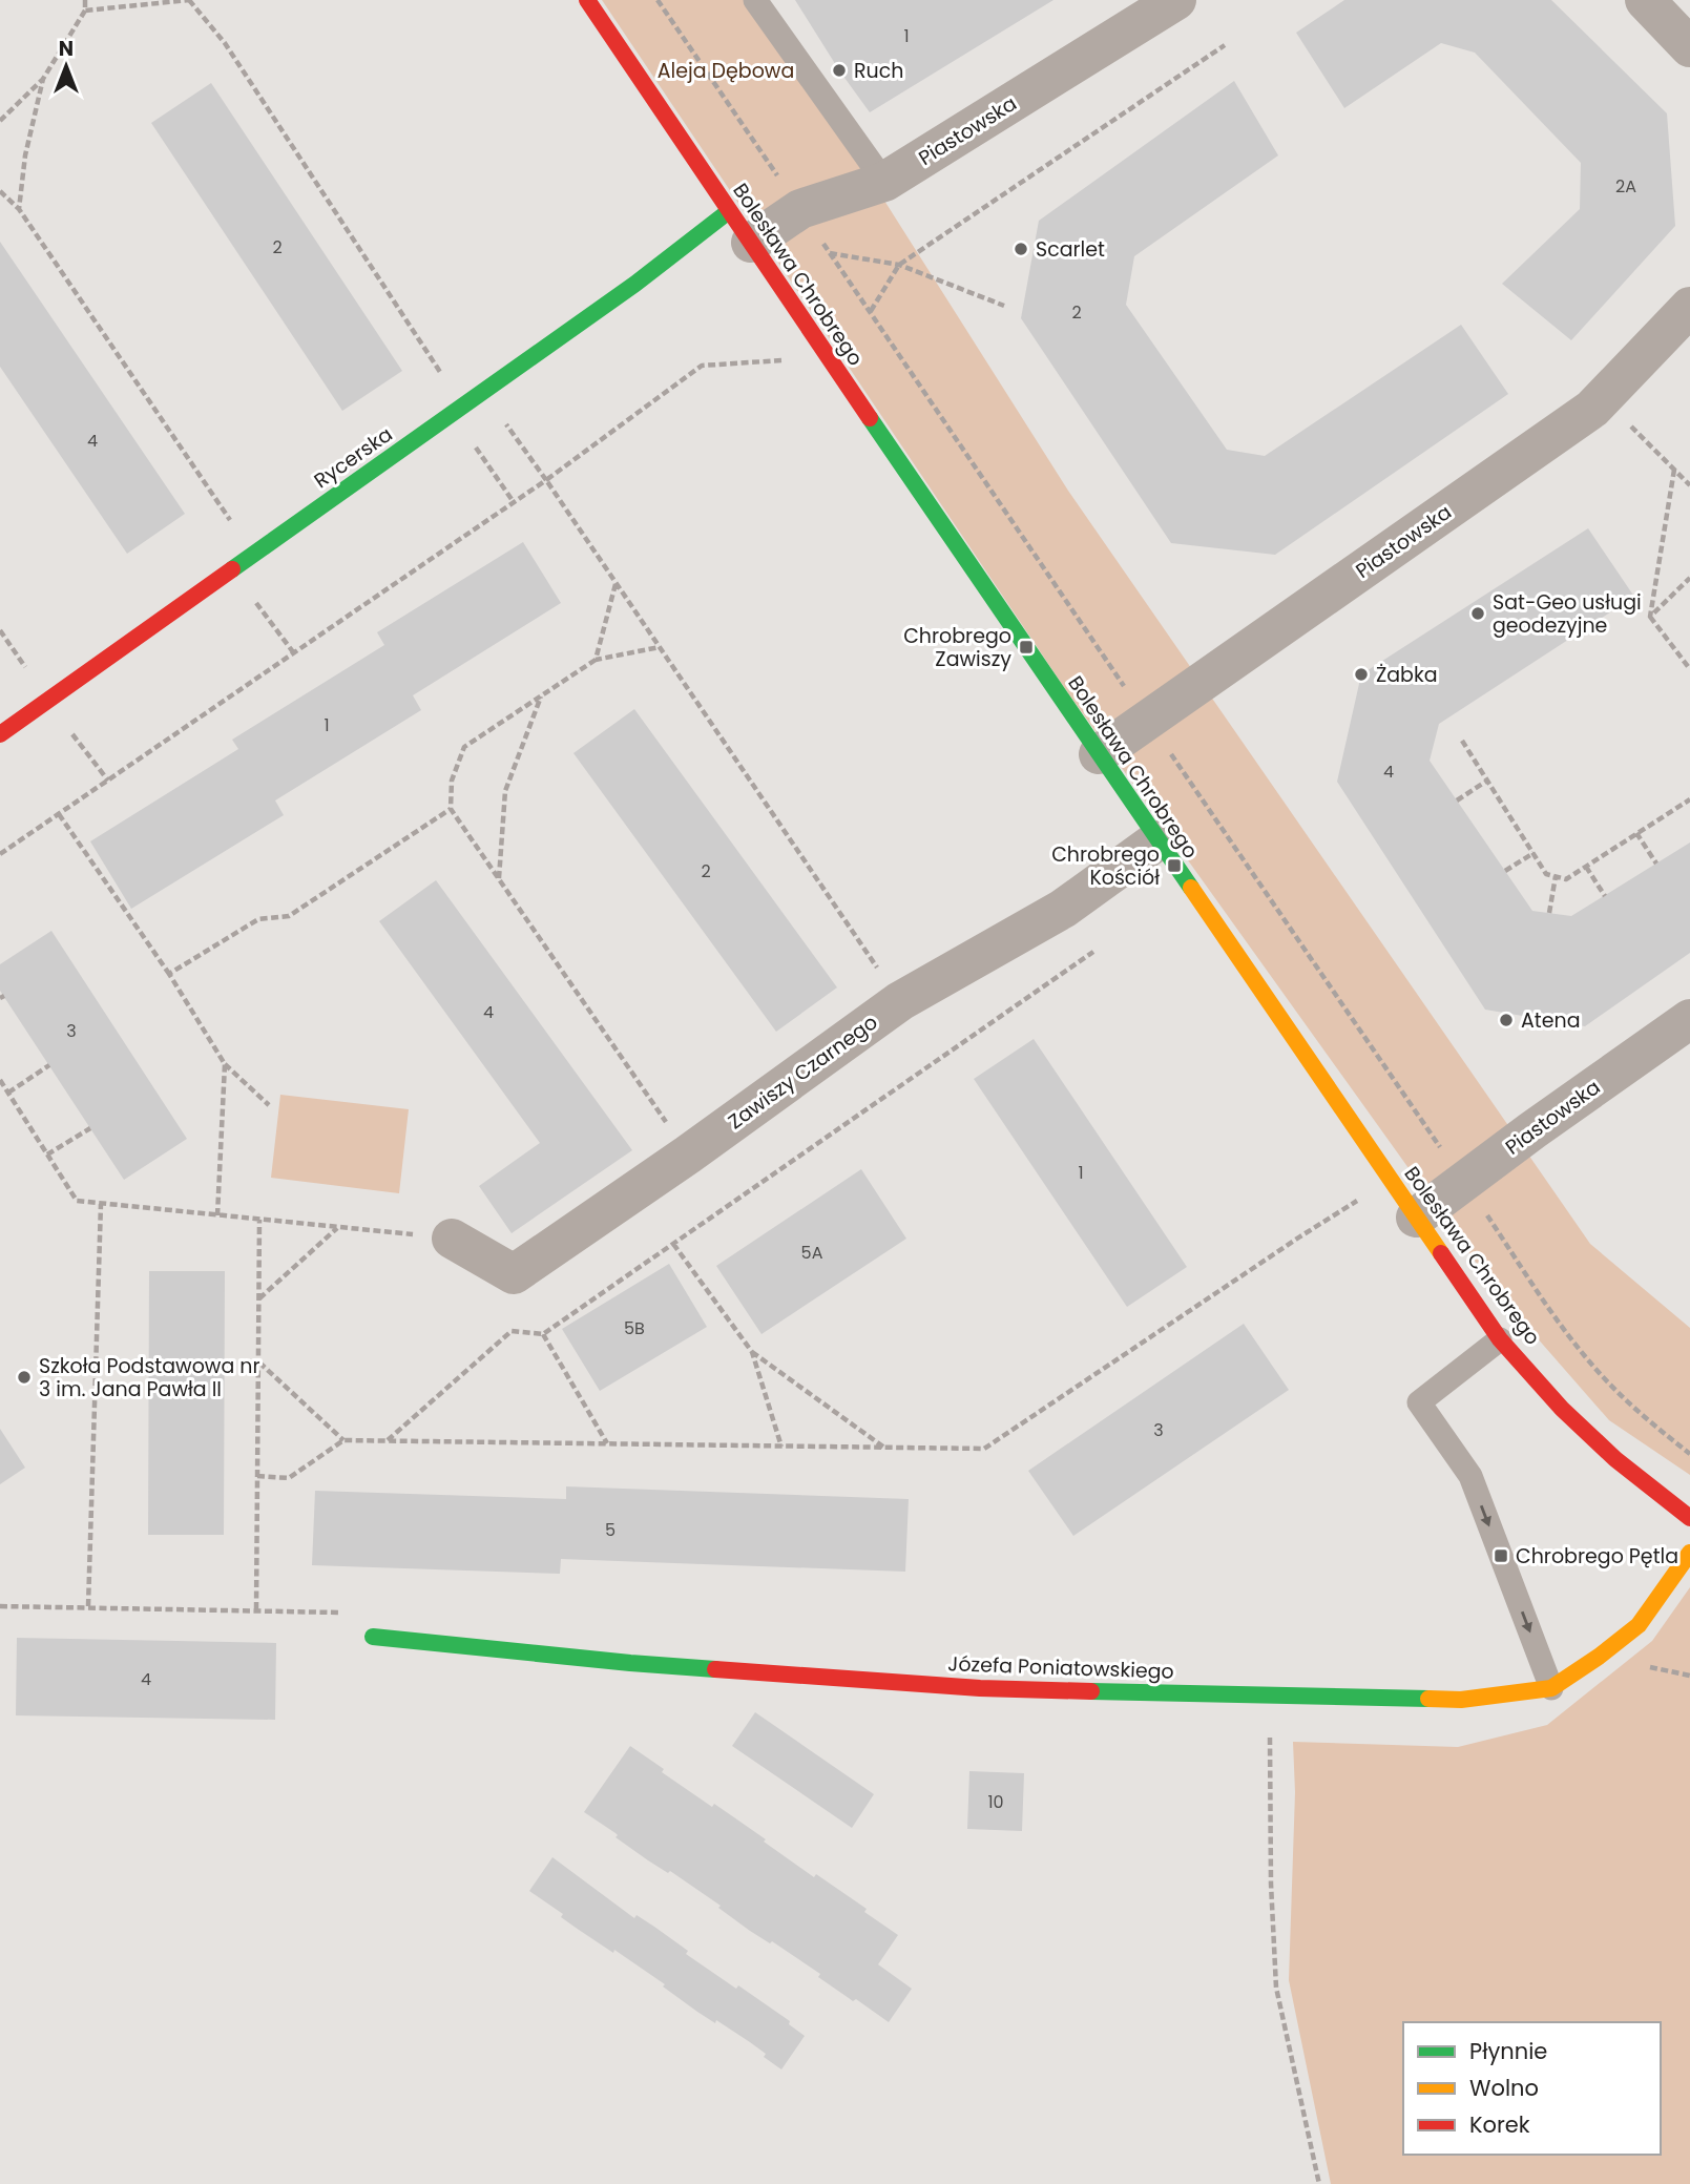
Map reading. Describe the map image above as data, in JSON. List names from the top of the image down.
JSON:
{
  "streets": {
    "street": [
      "Piastowska",
      "Bolesława Chrobrego",
      "Rycerska",
      "Zawiszy Czarnego",
      "Józefa Poniatowskiego"
    ]
  },
  "crossings": [
    ["Piastowska", "Bolesława Chrobrego"],
    ["Piastowska", "Rycerska"],
    ["Bolesława Chrobrego", "Rycerska"],
    ["Bolesława Chrobrego", "Zawiszy Czarnego"]
  ],
  "parks": ["Aleja Dębowa"],
  "places": {
    "other": [
      "Ruch",
      "Scarlet",
      "Sat-Geo usługi geodezyjne",
      "Żabka",
      "Atena",
      "Szkoła Podstawowa nr 3 im. Jana Pawła II"
    ],
    "transit": ["Chrobrego Zawiszy", "Chrobrego Kościół", "Chrobrego Pętla"]
  },
  "house_numbers": [
    "1",
    "2A",
    "2",
    "2",
    "4",
    "1",
    "4",
    "2",
    "4",
    "3",
    "1",
    "5A",
    "5B",
    "3",
    "5",
    "4",
    "10"
  ],
  "legend": ["Płynnie", "Wolno", "Korek"],
  "north": "top"
}
